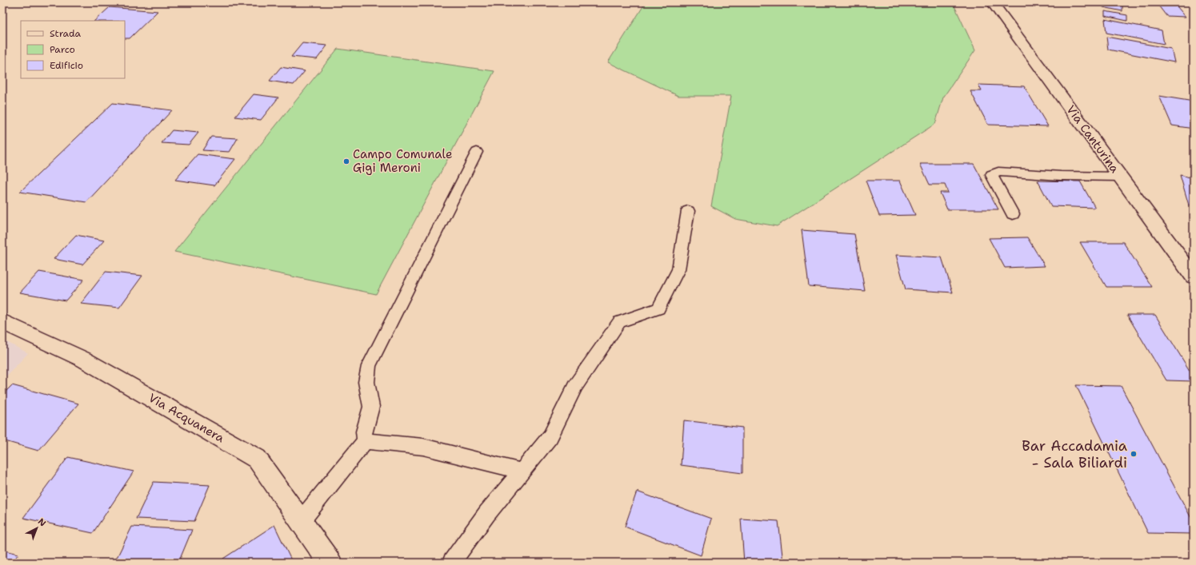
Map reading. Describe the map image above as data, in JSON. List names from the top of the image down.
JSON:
{
  "streets": {
    "main road": ["Via Canturina", "Via Acquanera"]
  },
  "places": ["Campo Comunale Gigi Meroni", "Bar Accadamia - Sala Biliardi"],
  "legend": ["Strada", "Parco", "Edificio"],
  "north": "top right"
}
